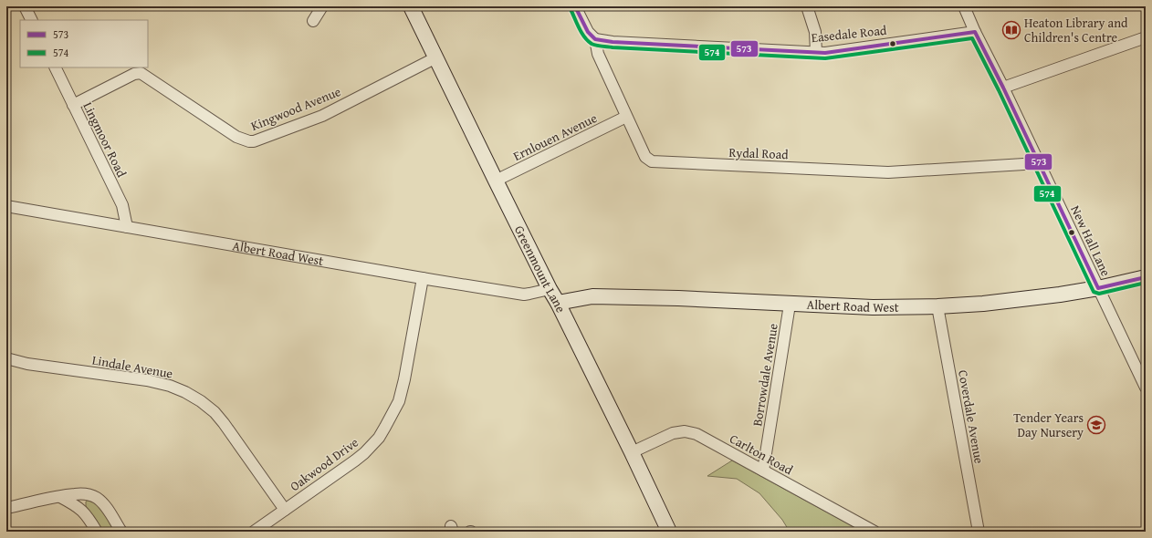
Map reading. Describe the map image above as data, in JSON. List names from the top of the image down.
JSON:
{
  "streets": {
    "street": [
      "Easedale Road",
      "Kingwood Avenue",
      "Ernlouen Avenue",
      "Lingmoor Road",
      "Rydal Road",
      "New Hall Lane",
      "Albert Road West",
      "Greenmount Lane",
      "Lindale Avenue",
      "Borrowdale Avenue",
      "Coverdale Avenue",
      "Carlton Road",
      "Oakwood Drive"
    ]
  },
  "crossings": [
    ["Easedale Road", "Rydal Road"],
    ["Easedale Road", "New Hall Lane"],
    ["Kingwood Avenue", "Lingmoor Road"],
    ["Kingwood Avenue", "Greenmount Lane"],
    ["Ernlouen Avenue", "Rydal Road"],
    ["Ernlouen Avenue", "Greenmount Lane"],
    ["Lingmoor Road", "Albert Road West"],
    ["Rydal Road", "New Hall Lane"],
    ["New Hall Lane", "Albert Road West"],
    ["Albert Road West", "Greenmount Lane"],
    ["Albert Road West", "Borrowdale Avenue"],
    ["Albert Road West", "Coverdale Avenue"],
    ["Albert Road West", "Oakwood Drive"],
    ["Greenmount Lane", "Carlton Road"],
    ["Lindale Avenue", "Oakwood Drive"],
    ["Borrowdale Avenue", "Carlton Road"]
  ],
  "places": {
    "library": ["Heaton Library and Children's Centre"],
    "school or university": ["Tender Years Day Nursery"]
  },
  "lines": ["transit line 573", "transit line 574"],
  "legend": ["573", "574"]
}
